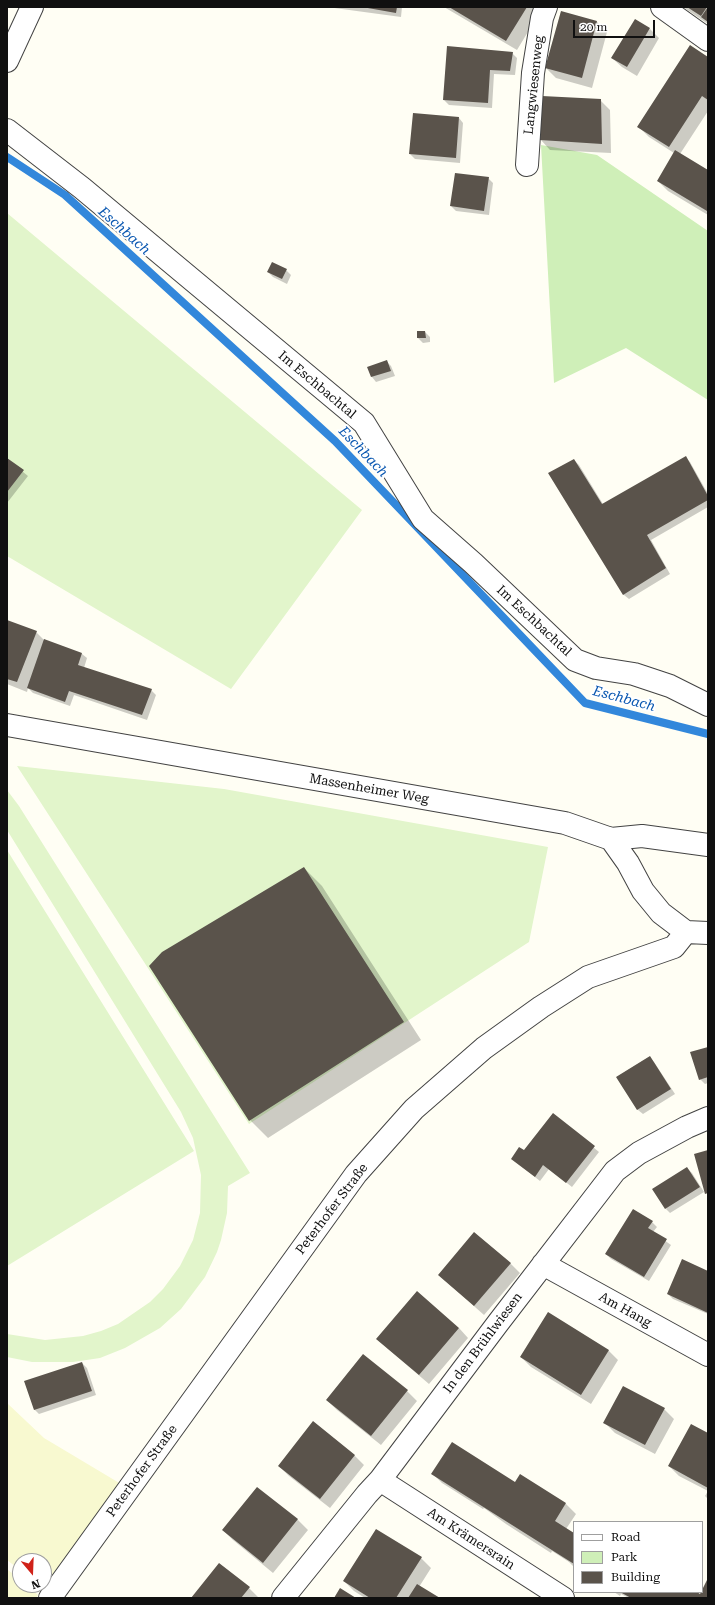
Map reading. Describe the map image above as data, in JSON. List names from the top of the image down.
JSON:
{
  "streets": {
    "street": [
      "Langwiesenweg",
      "Im Eschbachtal",
      "Massenheimer Weg",
      "Peterhofer Straße",
      "Am Hang",
      "In den Brühlwiesen",
      "Am Krämersrain"
    ]
  },
  "crossings": [
    ["Am Hang", "In den Brühlwiesen"],
    ["In den Brühlwiesen", "Am Krämersrain"]
  ],
  "water": ["Eschbach"],
  "legend": ["Road", "Park", "Building"],
  "scale_bar": "20 m",
  "north": "bottom"
}
